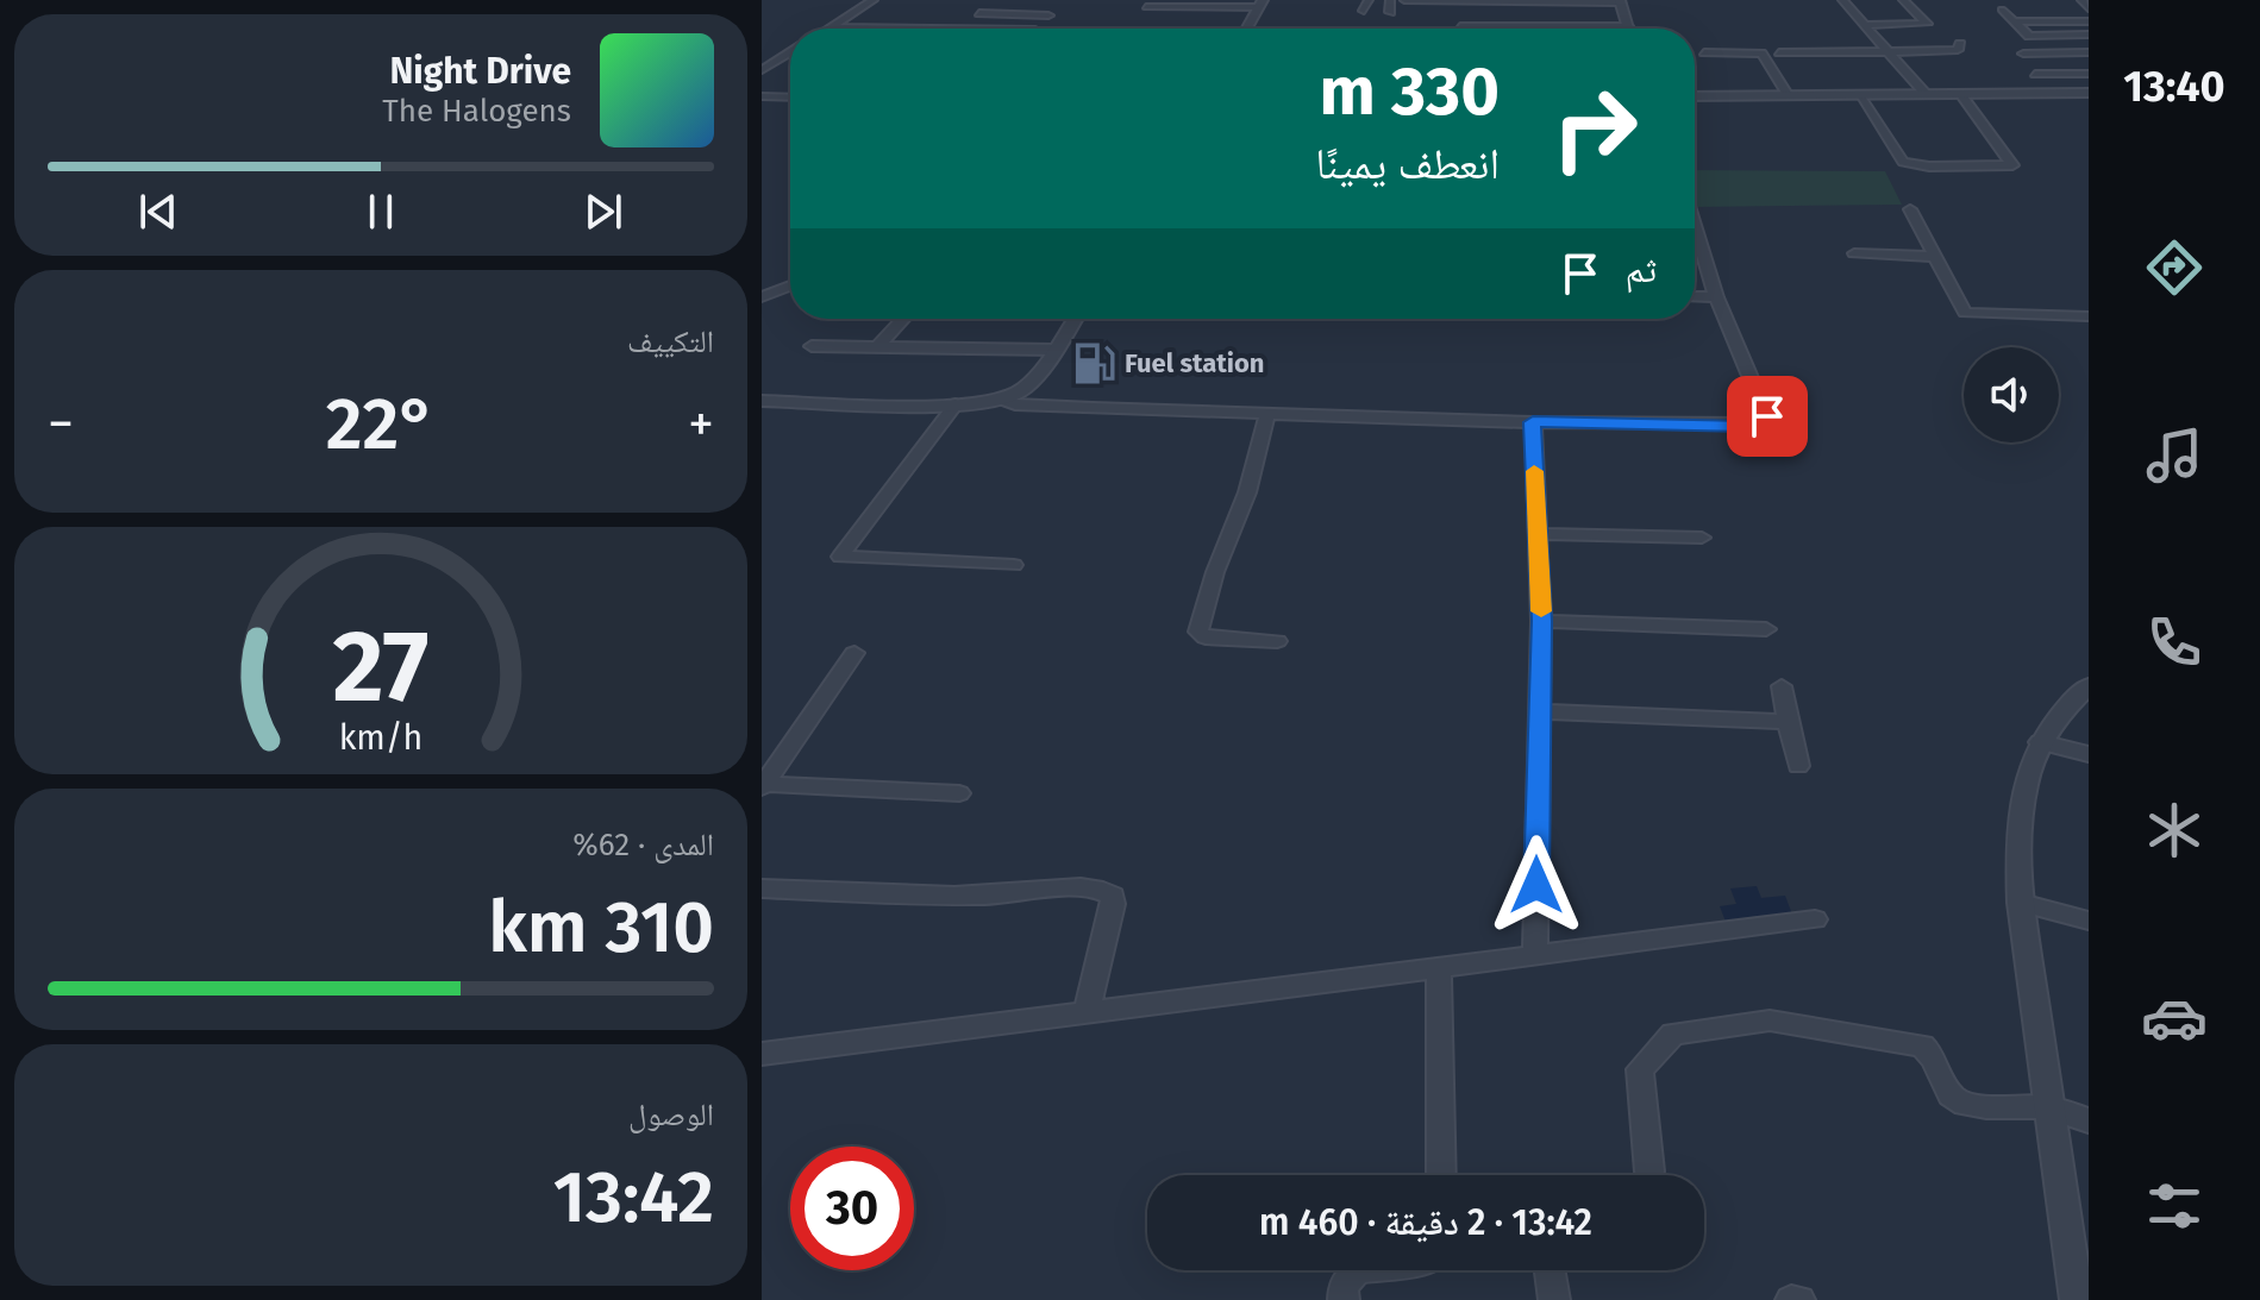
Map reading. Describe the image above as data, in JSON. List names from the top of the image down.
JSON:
{
  "places": {
    "fuel station": ["Fuel station"]
  },
  "page": {
    "tabs": "13:40",
    "turn": ["330 m", "انعطف يمينًا"],
    "song": ["Night Drive", "The Halogens"],
    "then": "ثم",
    "tile": [
      "التكييف",
      ["المدى · 62%", "310 km"],
      ["الوصول", "13:42"]
    ],
    "heat": ["−", "22°", "+"],
    "limit": "30",
    "trip": "13:42 · 2 دقيقة · 460 m",
    "gauge": ["27", "km/h"]
  }
}
